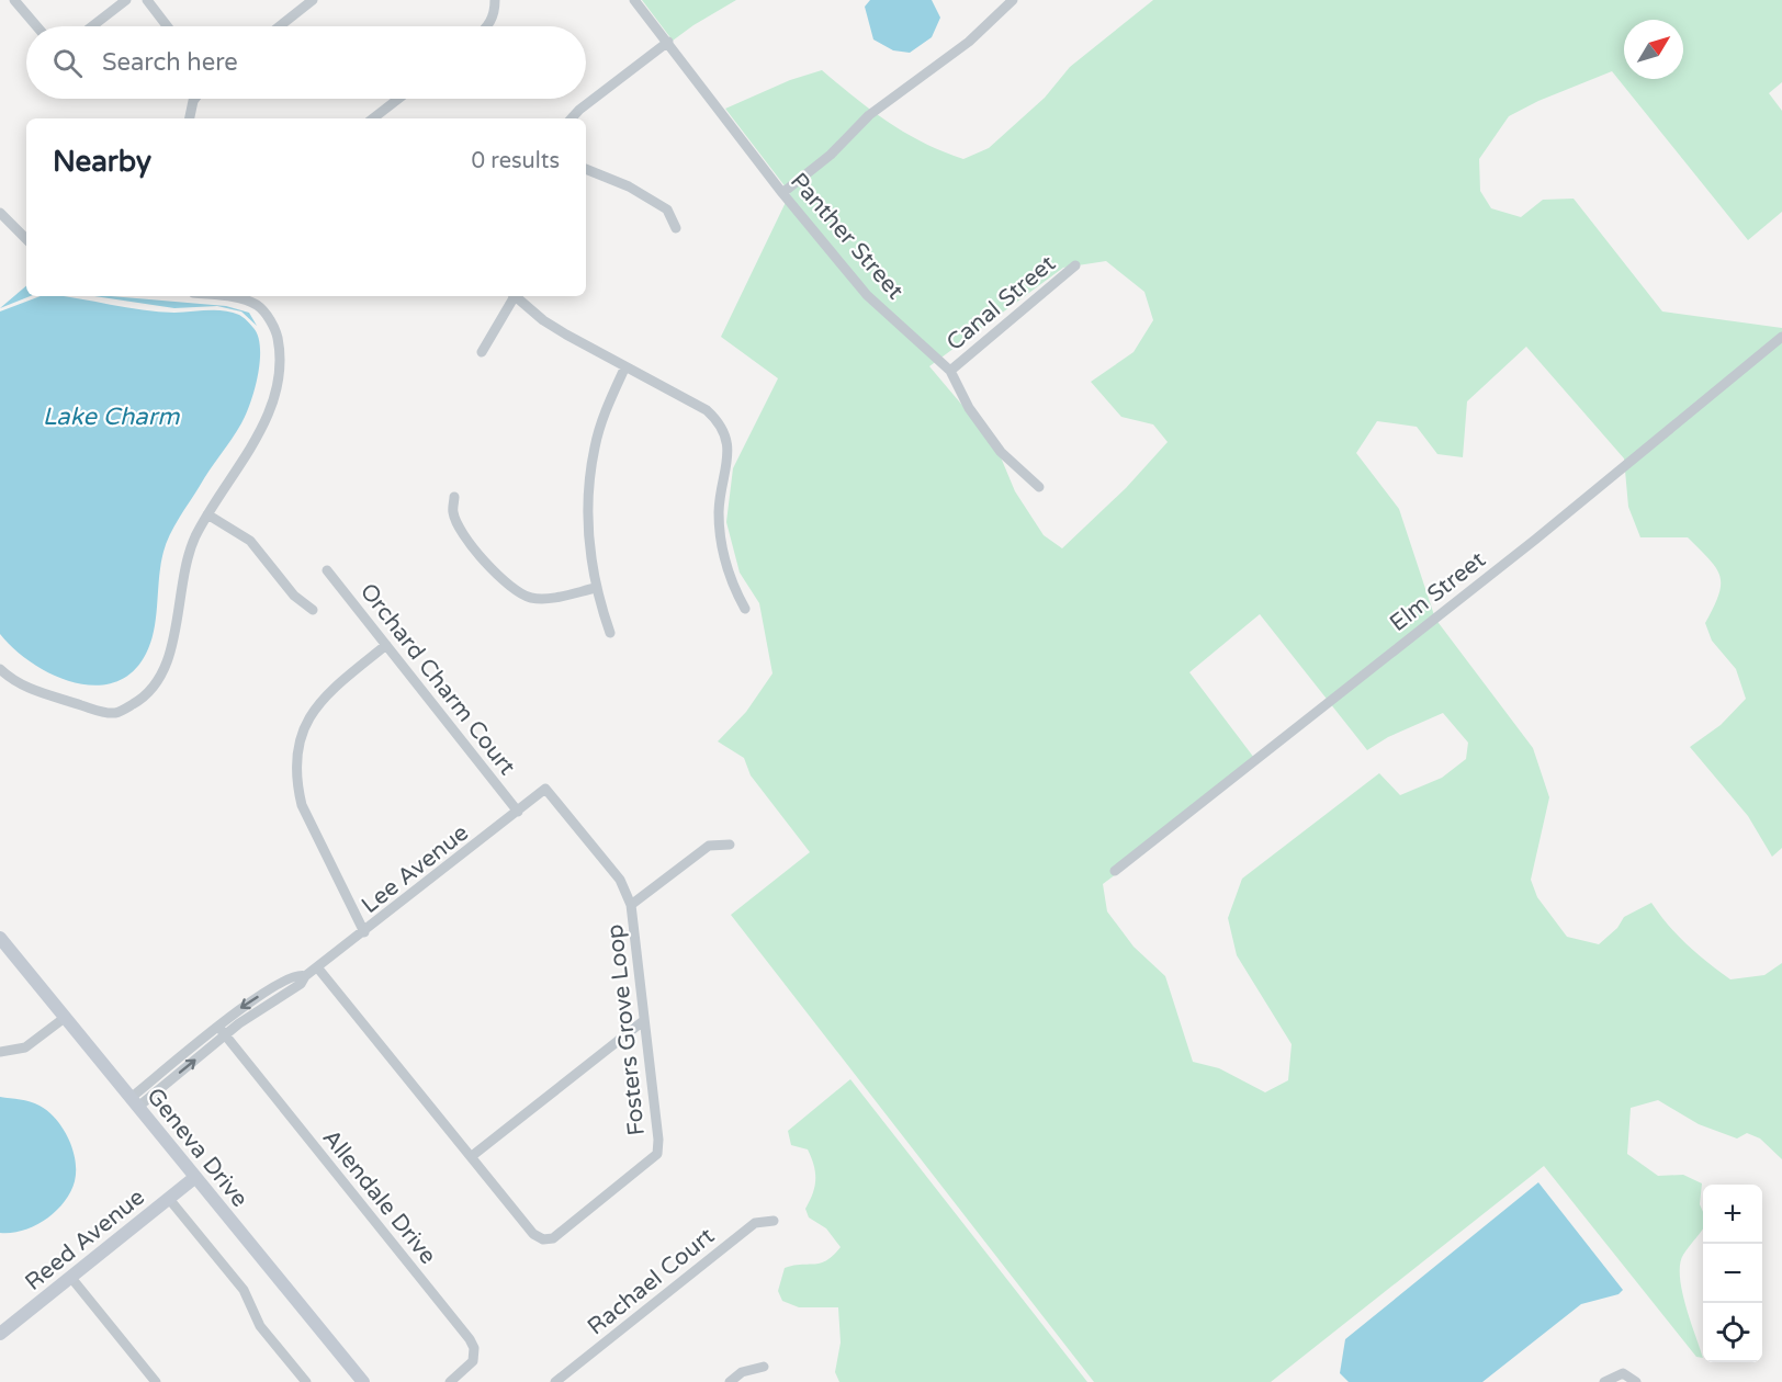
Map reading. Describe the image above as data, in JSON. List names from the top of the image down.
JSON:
{
  "streets": {
    "main road": ["Geneva Drive", "Reed Avenue"],
    "street": [
      "Panther Street",
      "Canal Street",
      "Elm Street",
      "Orchard Charm Court",
      "Lee Avenue",
      "Fosters Grove Loop",
      "Allendale Drive",
      "Rachael Court"
    ]
  },
  "crossings": [
    ["Panther Street", "Canal Street"],
    ["Orchard Charm Court", "Lee Avenue"],
    ["Lee Avenue", "Fosters Grove Loop"],
    ["Lee Avenue", "Geneva Drive"],
    ["Lee Avenue", "Allendale Drive"],
    ["Geneva Drive", "Reed Avenue"]
  ],
  "water": ["Lake Charm"],
  "north": "top right",
  "page": {
    "search": "Search here",
    "heading": ["Nearby", "0 results"],
    "map_buttons": ["+", "−"]
  }
}
